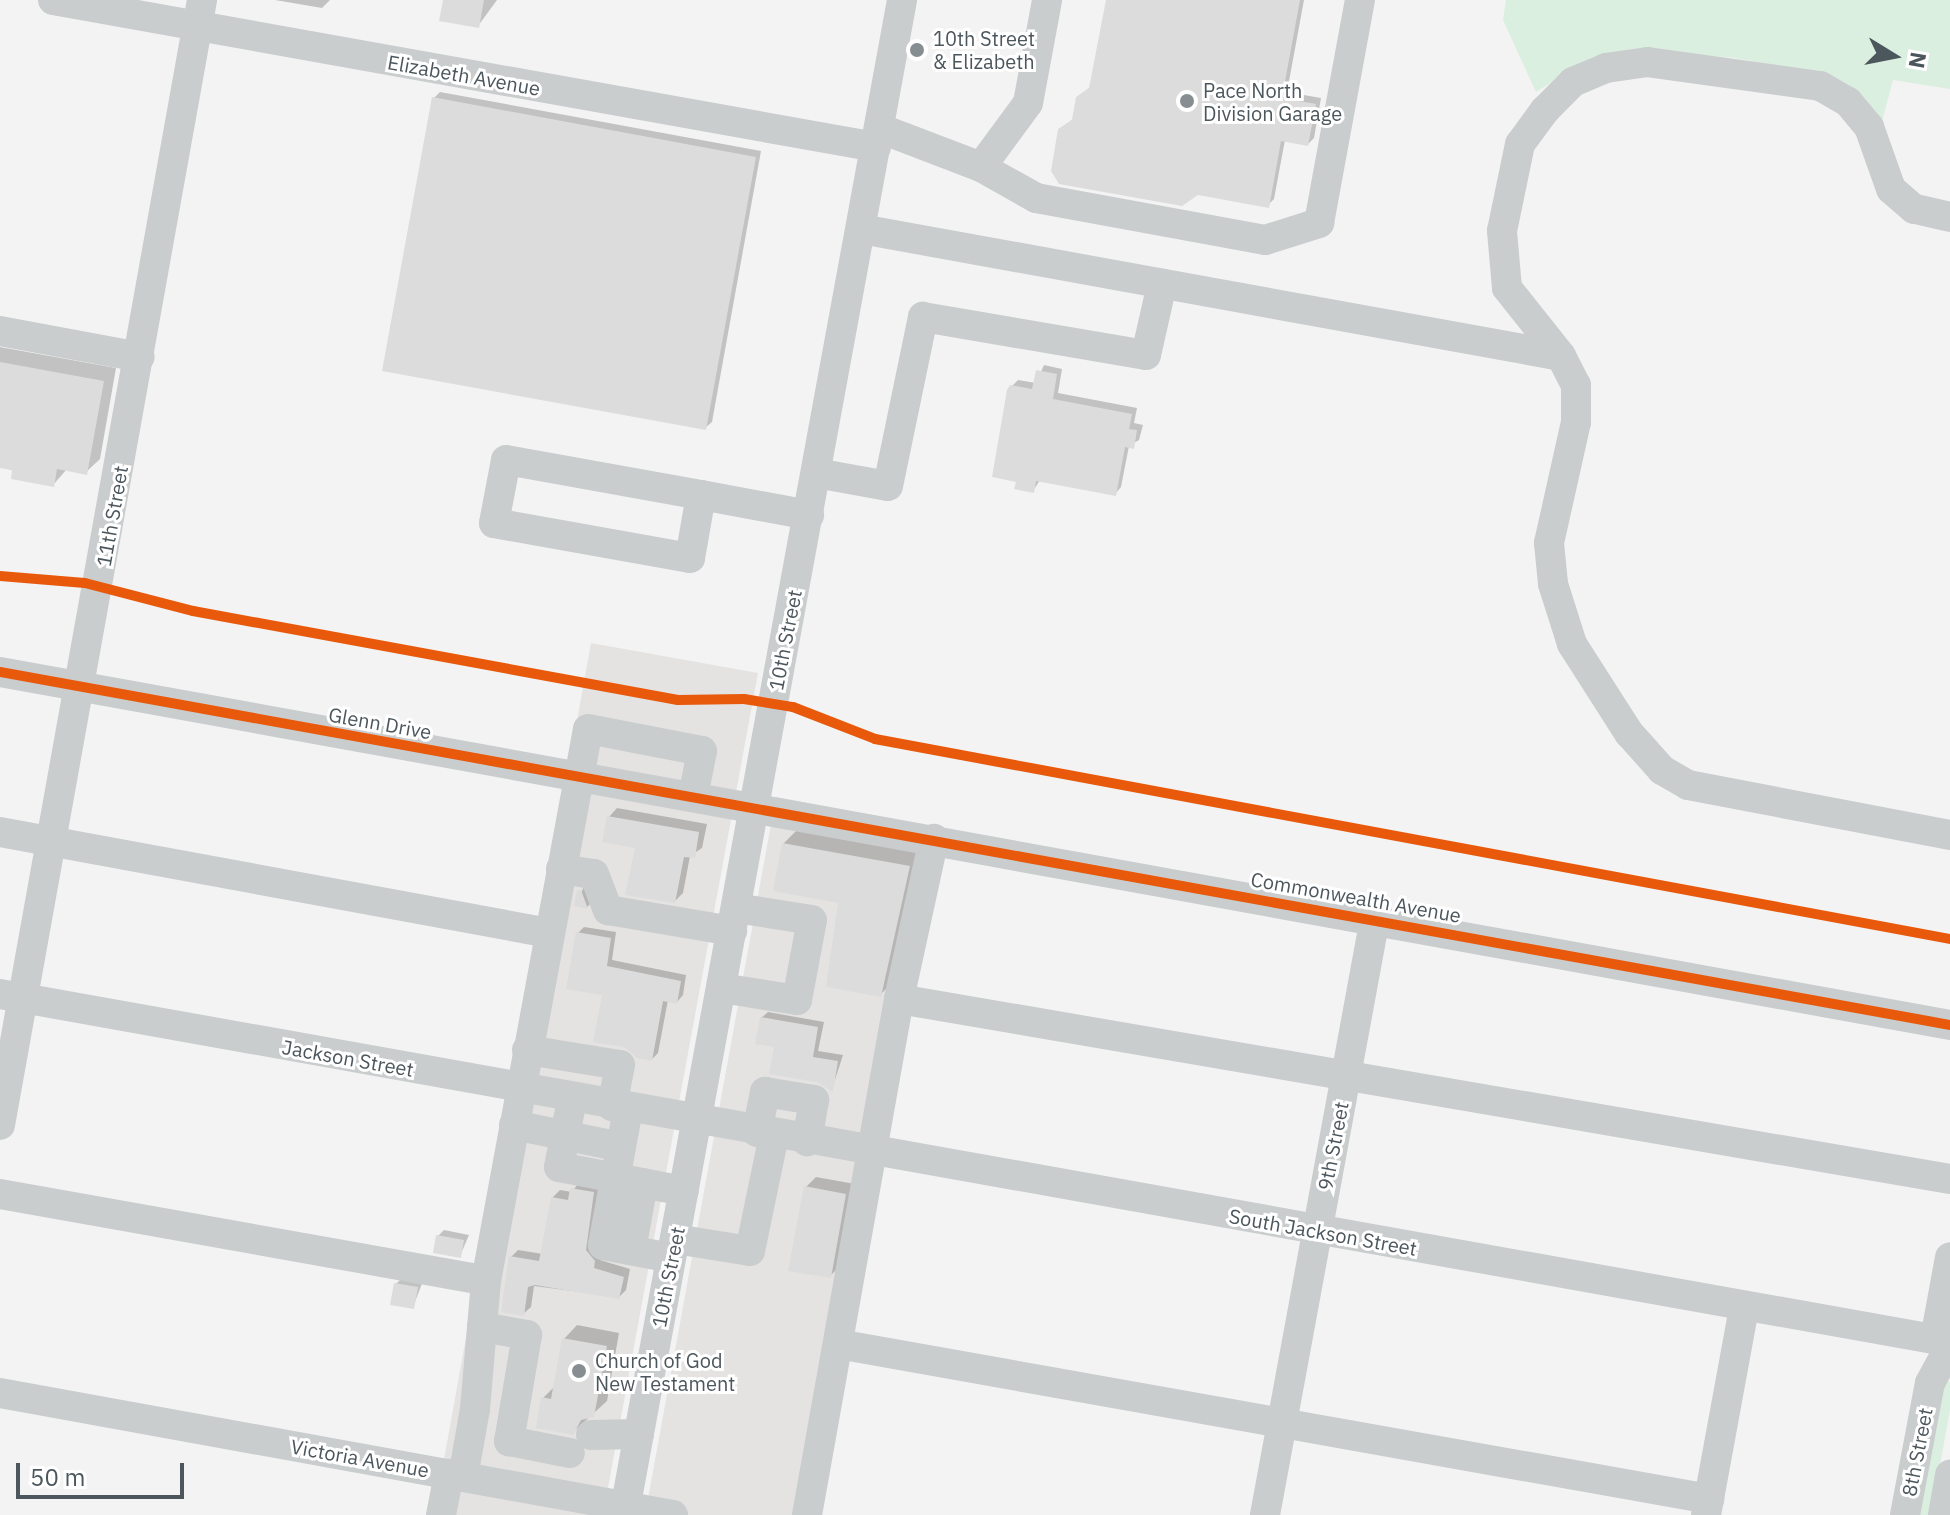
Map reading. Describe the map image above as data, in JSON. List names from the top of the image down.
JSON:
{
  "streets": {
    "street": [
      "Elizabeth Avenue",
      "11th Street",
      "10th Street",
      "Glenn Drive",
      "Commonwealth Avenue",
      "Jackson Street",
      "9th Street",
      "South Jackson Street",
      "8th Street",
      "Victoria Avenue"
    ]
  },
  "crossings": [
    ["Elizabeth Avenue", "11th Street"],
    ["Elizabeth Avenue", "10th Street"],
    ["11th Street", "Glenn Drive"],
    ["11th Street", "Jackson Street"],
    ["10th Street", "Glenn Drive"],
    ["10th Street", "Commonwealth Avenue"],
    ["10th Street", "Jackson Street"],
    ["10th Street", "South Jackson Street"],
    ["10th Street", "Victoria Avenue"],
    ["Glenn Drive", "Commonwealth Avenue"],
    ["Commonwealth Avenue", "9th Street"],
    ["Jackson Street", "South Jackson Street"],
    ["9th Street", "South Jackson Street"],
    ["South Jackson Street", "8th Street"]
  ],
  "places": ["10th Street & Elizabeth", "Pace North Division Garage", "Church of God New Testament"],
  "scale_bar": "50 m",
  "north": "right"
}
